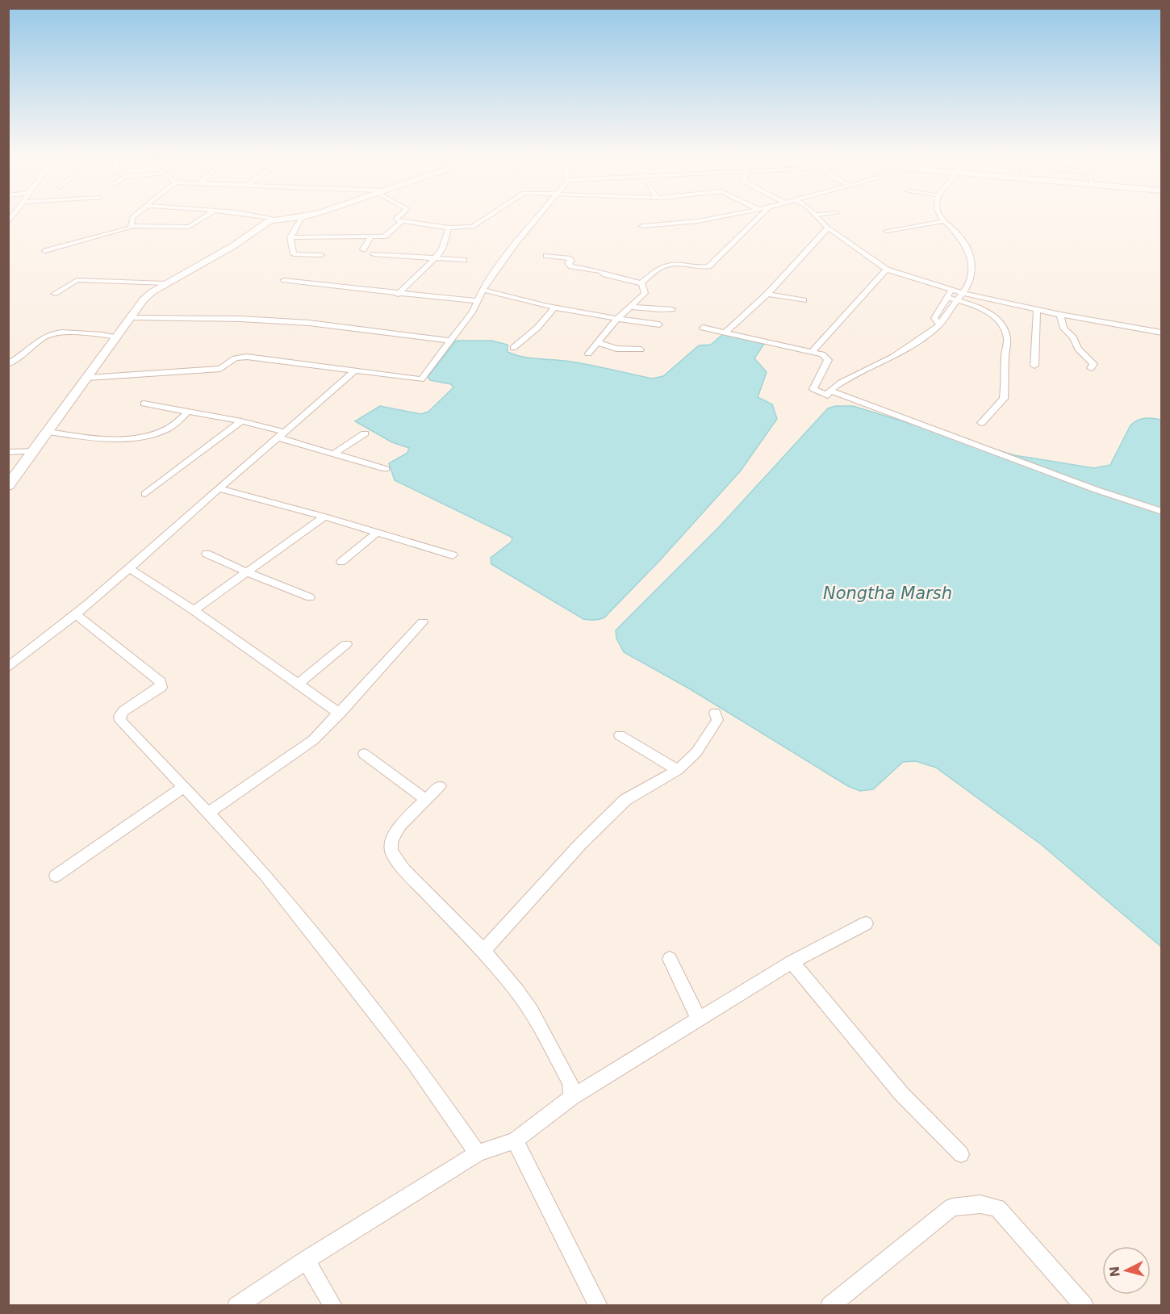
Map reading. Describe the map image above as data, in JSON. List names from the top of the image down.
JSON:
{
  "water": ["Nongtha Marsh"],
  "north": "left"
}
